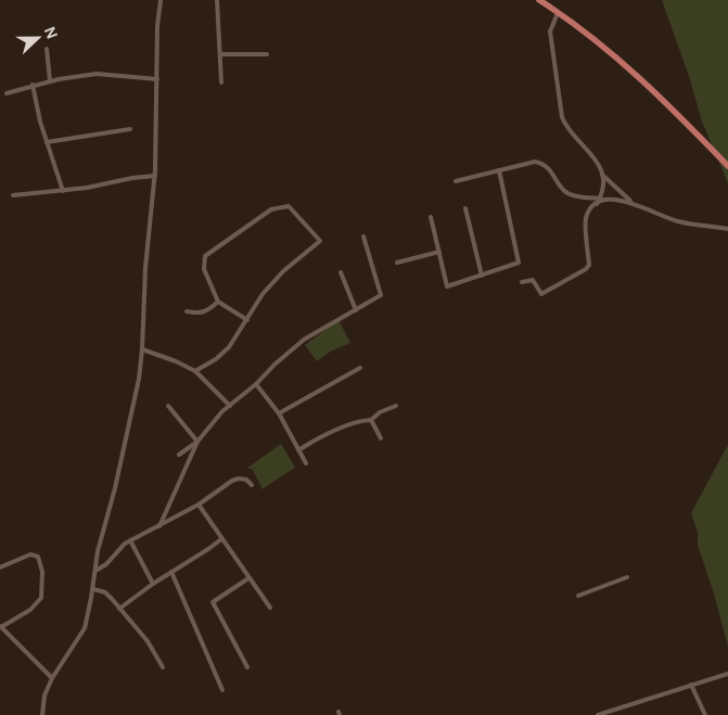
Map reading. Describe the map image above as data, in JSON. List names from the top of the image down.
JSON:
{
  "north": "right"
}
